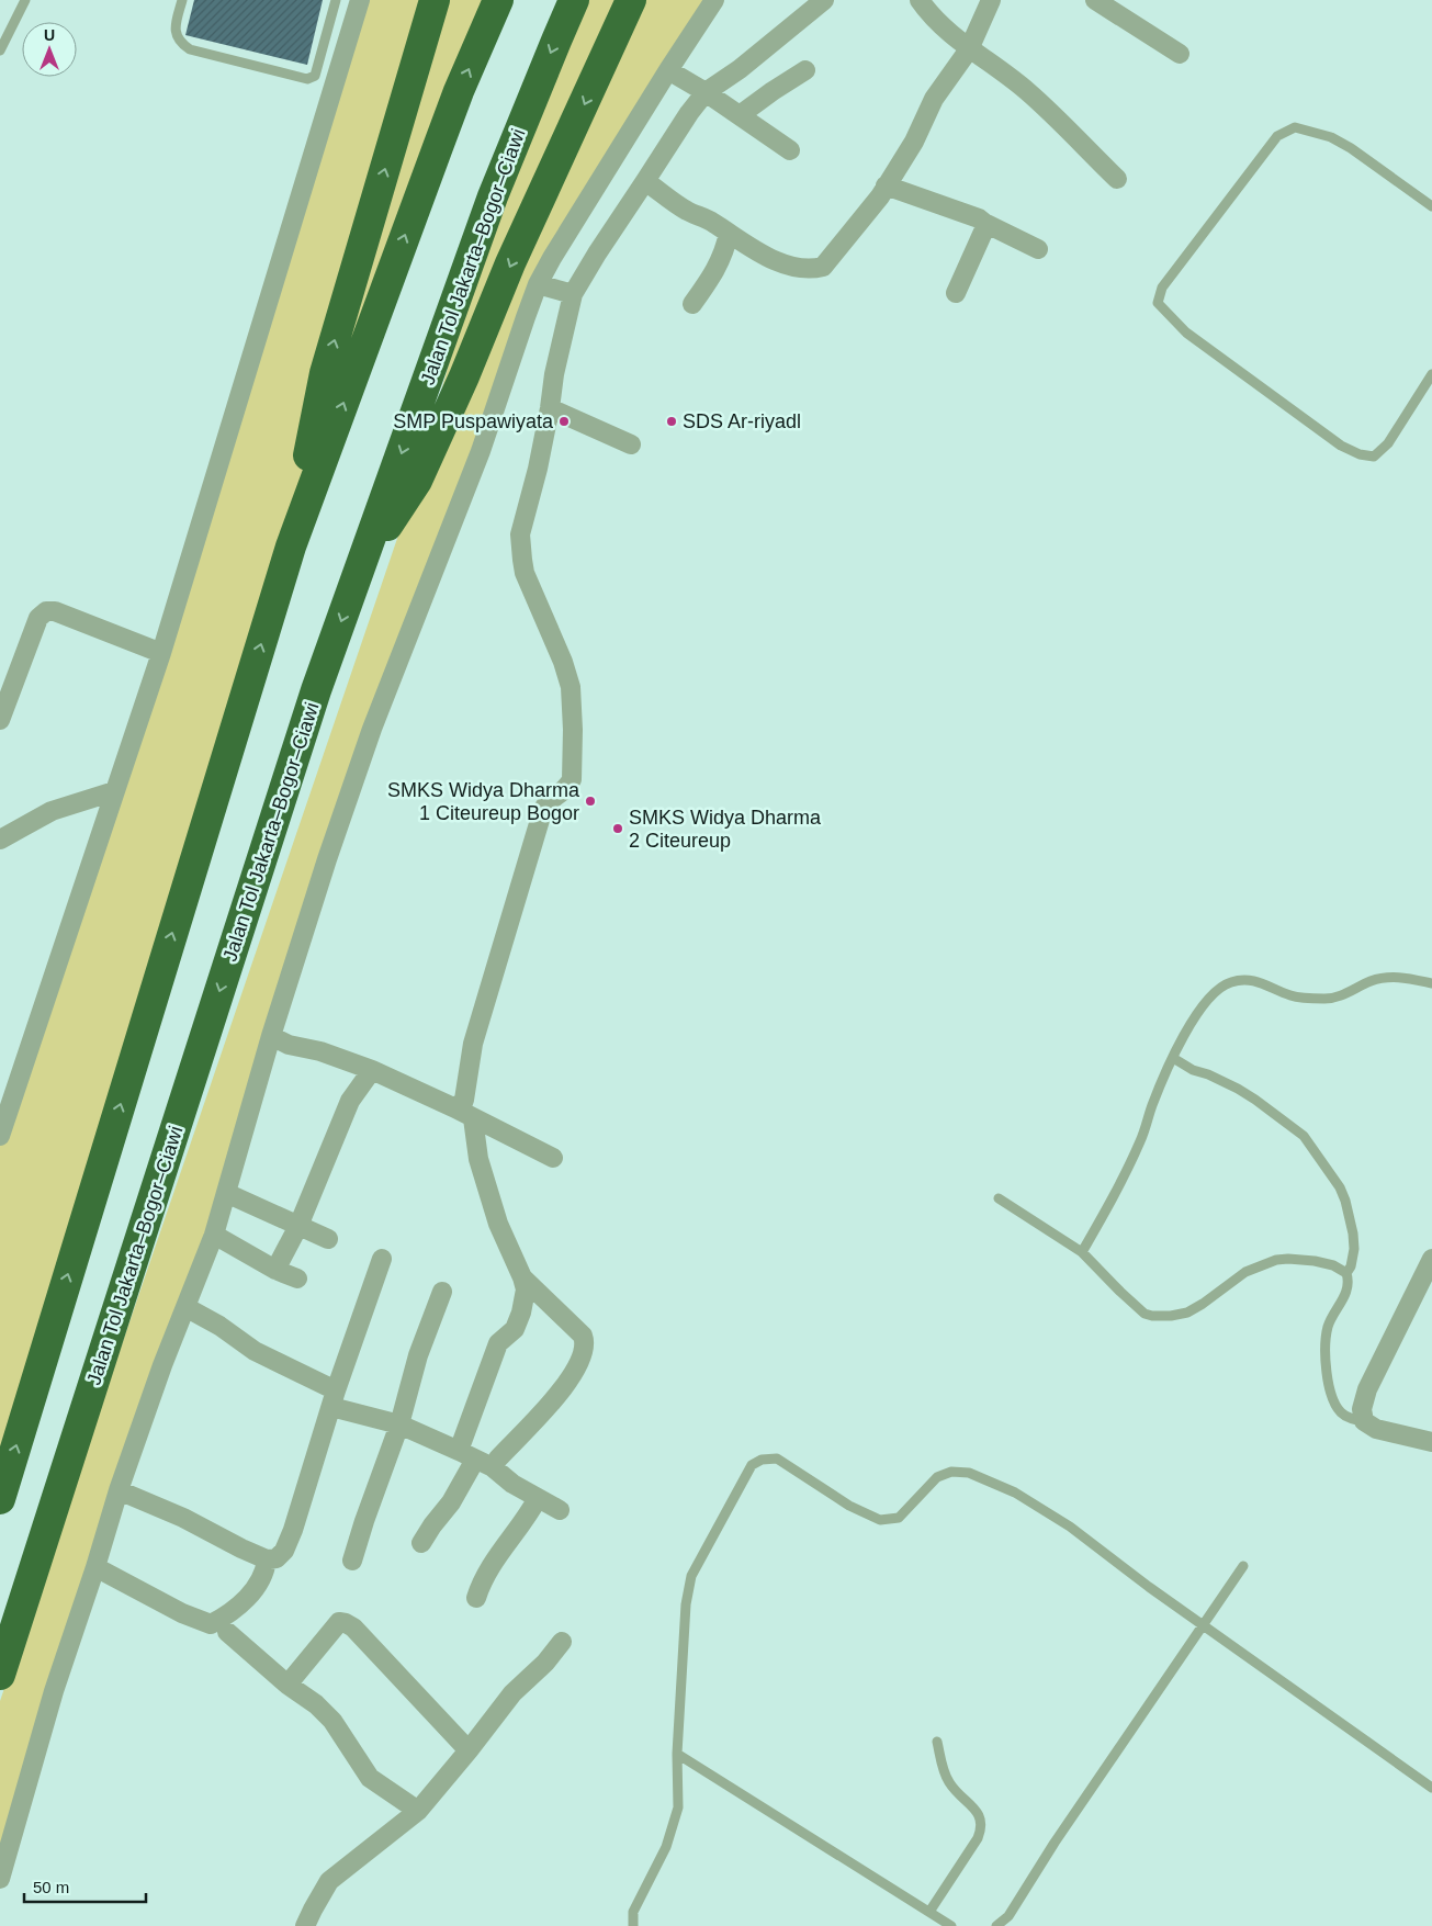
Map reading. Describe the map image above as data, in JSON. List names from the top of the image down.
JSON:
{
  "streets": {
    "highway": ["Jalan Tol Jakarta–Bogor–Ciawi"]
  },
  "places": [
    "SMP Puspawiyata",
    "SDS Ar-riyadl",
    "SMKS Widya Dharma 1 Citeureup Bogor",
    "SMKS Widya Dharma 2 Citeureup"
  ],
  "scale_bar": "50 m",
  "north": "top"
}
